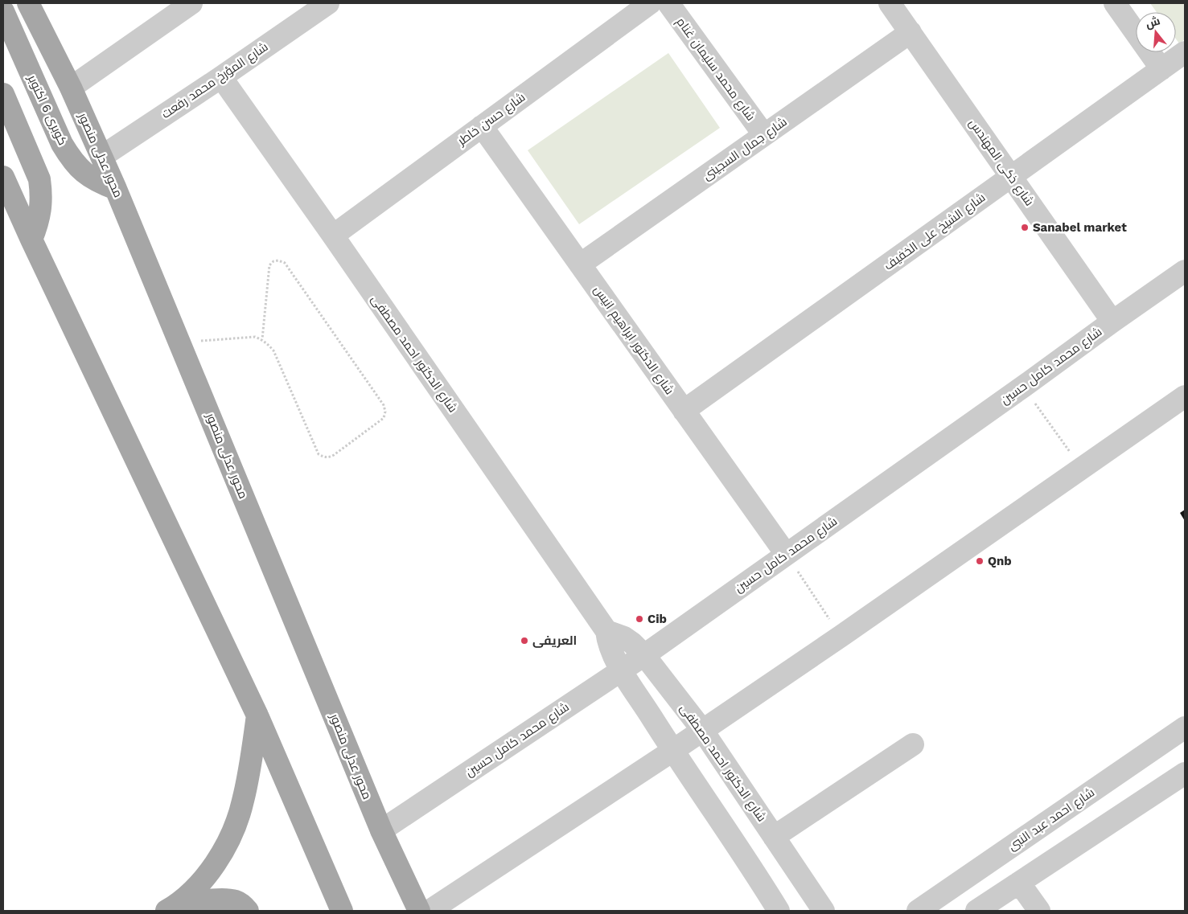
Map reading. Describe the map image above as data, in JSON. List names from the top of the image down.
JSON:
{
  "streets": {
    "main road": ["كوبرى 6 اكتوبر", "محور عدلى منصور"],
    "street": [
      "شارع محمد سليمان غنام",
      "شارع المؤرخ محمد رفعت",
      "شارع حسن خاطر",
      "شارع جمال السجينى",
      "شارع ذكى المهندس",
      "شارع الشيخ على الخفيف",
      "شارع الدكتور ابراهيم انيس",
      "شارع الدكتور احمد مصطفى",
      "شارع محمد كامل حسين",
      "شارع احمد عبد النبى"
    ]
  },
  "crossings": [
    ["شارع محمد سليمان غنام", "شارع جمال السجينى"],
    ["شارع المؤرخ محمد رفعت", "محور عدلى منصور"],
    ["شارع المؤرخ محمد رفعت", "شارع الدكتور احمد مصطفى"],
    ["كوبرى 6 اكتوبر", "محور عدلى منصور"],
    ["شارع حسن خاطر", "شارع الدكتور ابراهيم انيس"],
    ["شارع حسن خاطر", "شارع الدكتور احمد مصطفى"],
    ["شارع جمال السجينى", "شارع ذكى المهندس"],
    ["شارع جمال السجينى", "شارع الدكتور ابراهيم انيس"],
    ["محور عدلى منصور", "شارع محمد كامل حسين"],
    ["شارع ذكى المهندس", "شارع الشيخ على الخفيف"],
    ["شارع ذكى المهندس", "شارع محمد كامل حسين"],
    ["شارع الشيخ على الخفيف", "شارع الدكتور ابراهيم انيس"],
    ["شارع الدكتور ابراهيم انيس", "شارع محمد كامل حسين"],
    ["شارع الدكتور احمد مصطفى", "شارع محمد كامل حسين"]
  ],
  "places": [
    "Sanabel market",
    "Qnb",
    "Cib",
    "العريفى"
  ],
  "north": "top"
}
